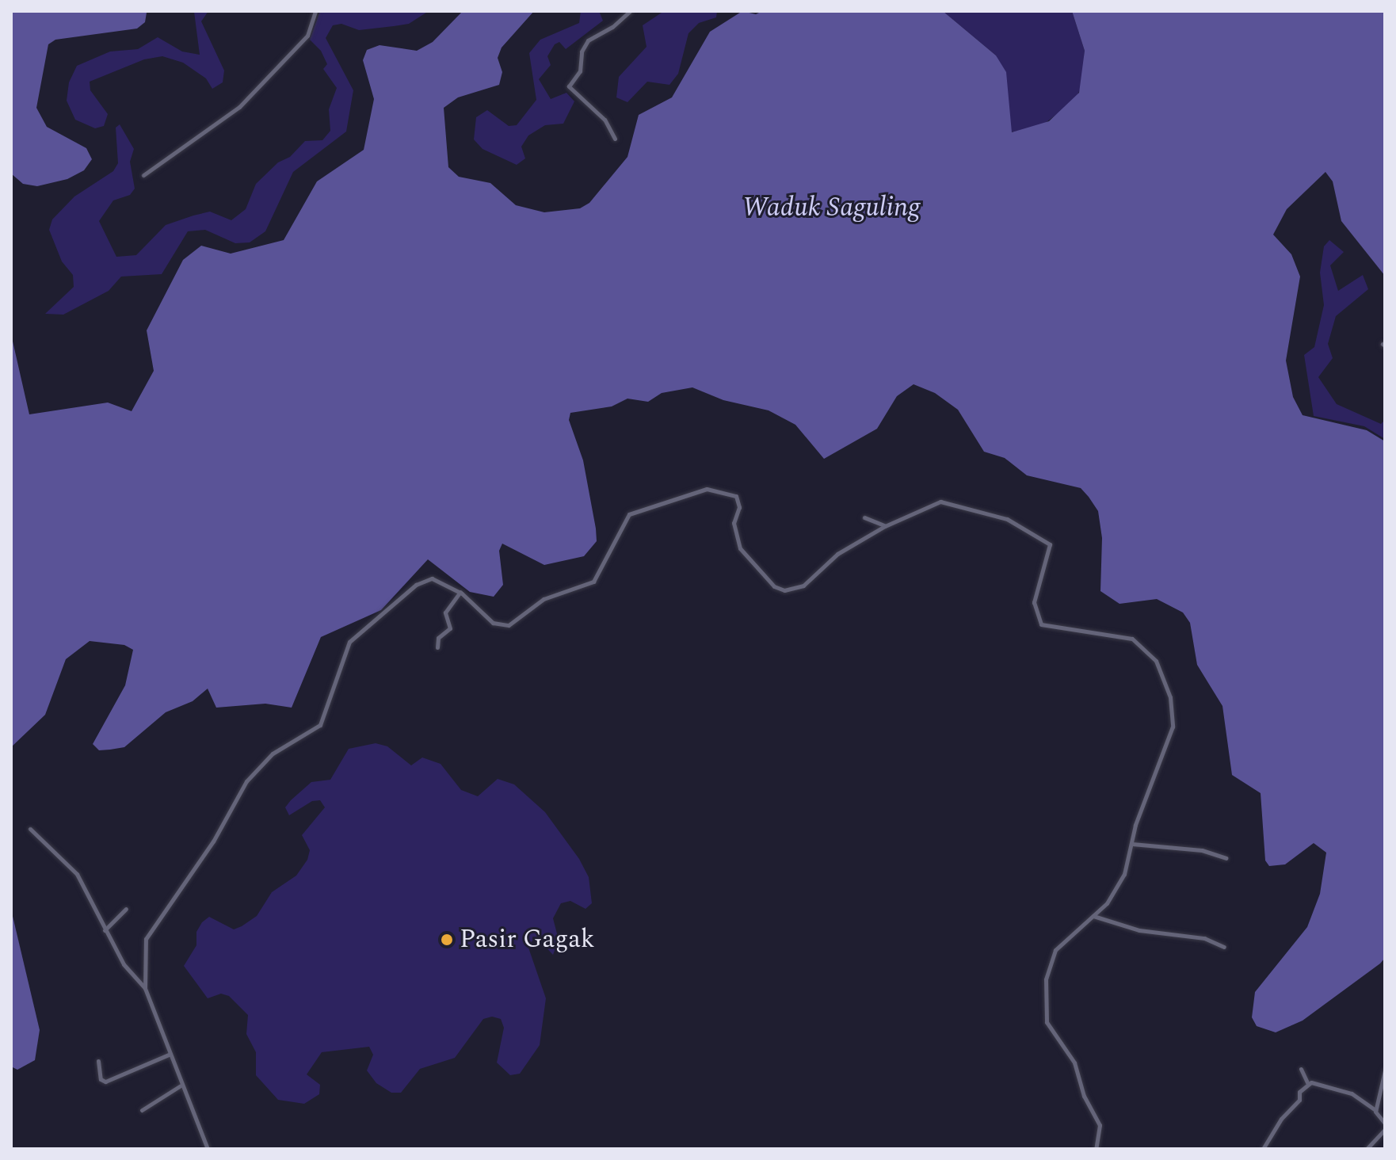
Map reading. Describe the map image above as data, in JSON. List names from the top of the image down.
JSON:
{
  "water": ["Waduk Saguling"],
  "places": ["Pasir Gagak"]
}
